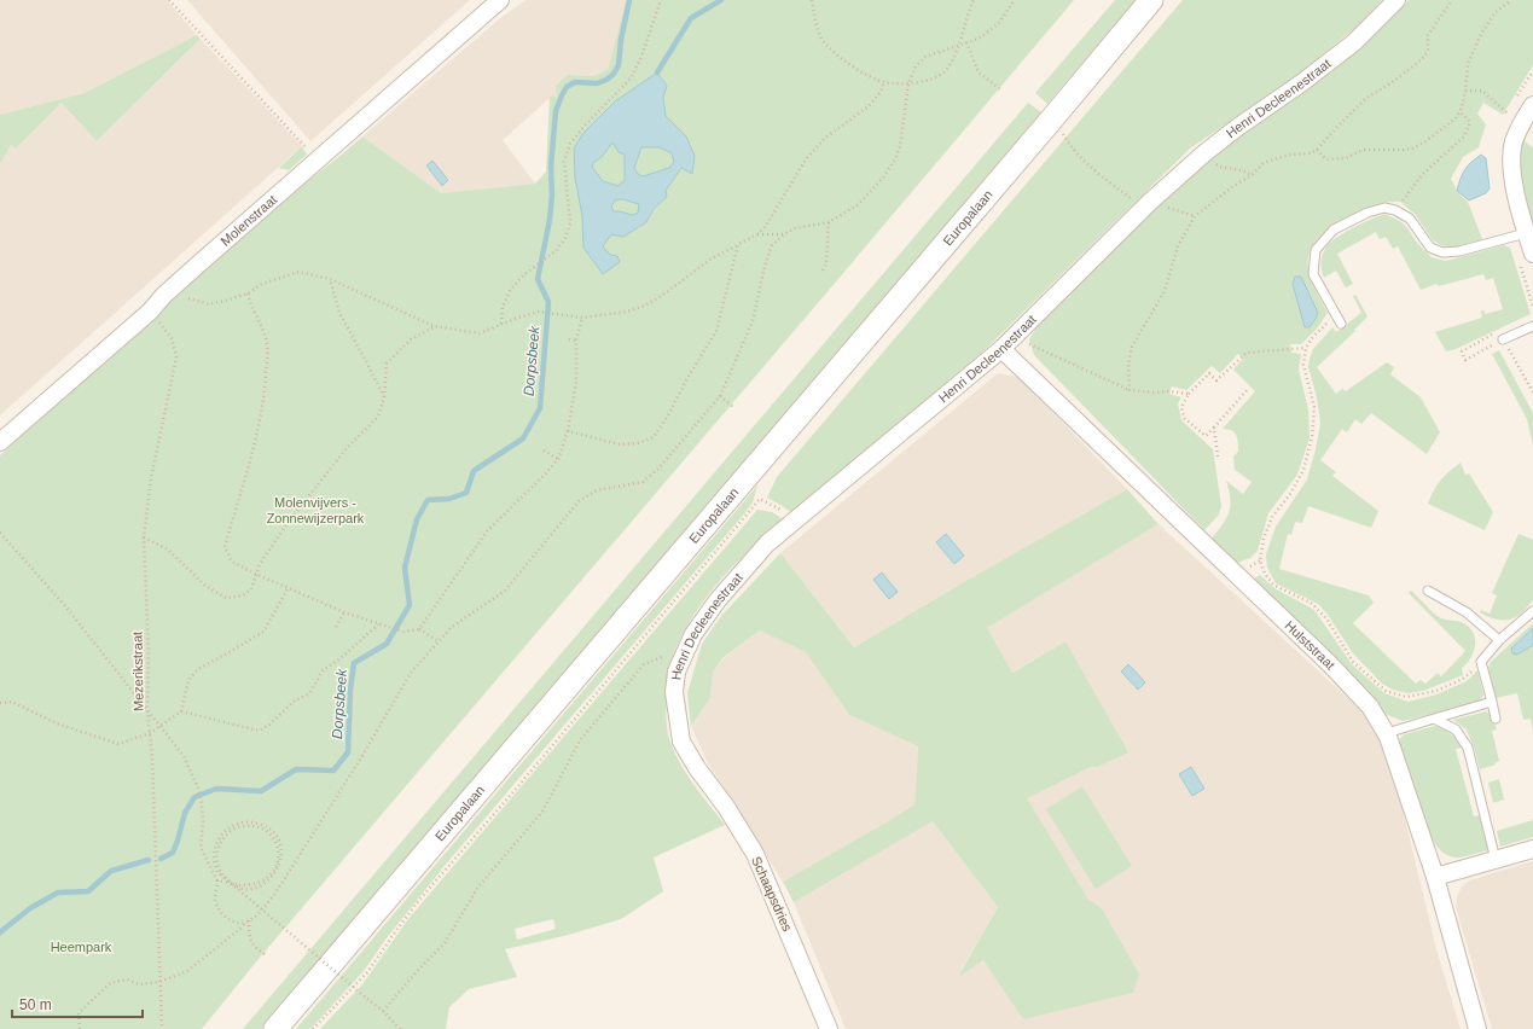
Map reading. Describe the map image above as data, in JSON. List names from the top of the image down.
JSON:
{
  "streets": {
    "main road": ["Europalaan"],
    "street": [
      "Henri Decleenestraat",
      "Molenstraat",
      "Hulststraat",
      "Schaapsdries"
    ],
    "path": ["Mezerikstraat"]
  },
  "crossings": [
    ["Henri Decleenestraat", "Hulststraat"],
    ["Henri Decleenestraat", "Schaapsdries"]
  ],
  "water": ["Dorpsbeek"],
  "parks": ["Molenvijvers - Zonnewijzerpark", "Heempark"],
  "scale_bar": "50 m"
}
